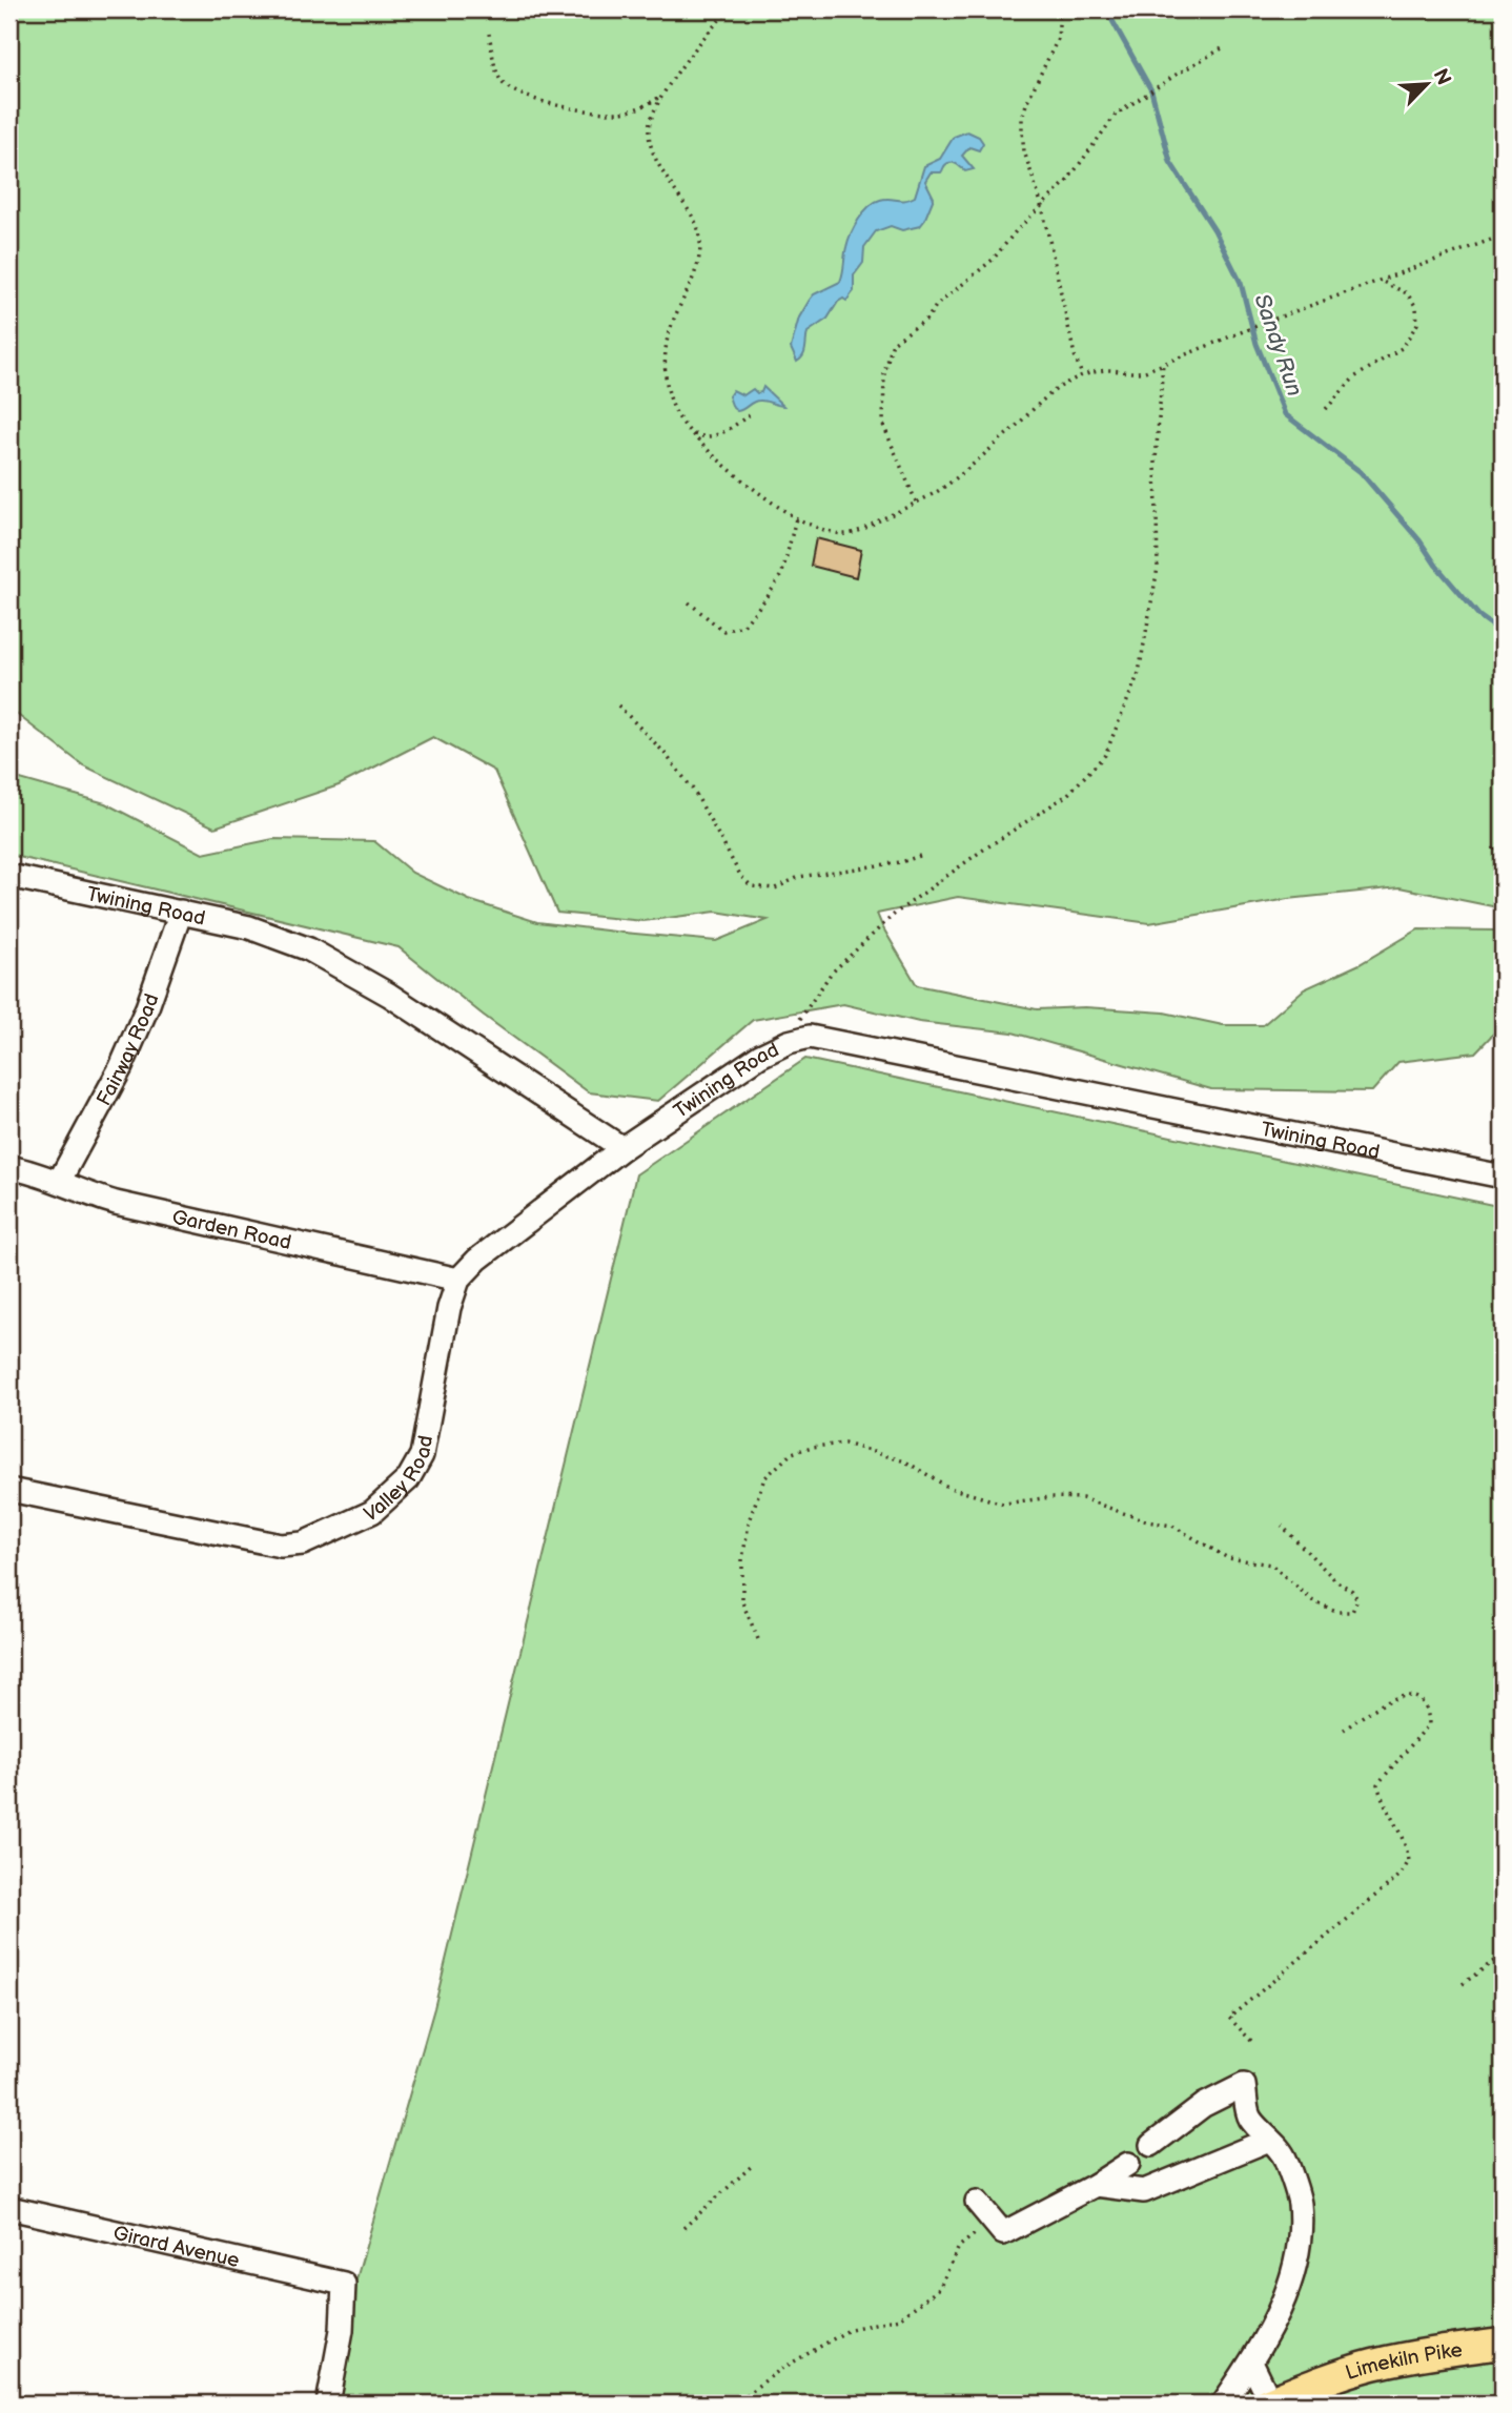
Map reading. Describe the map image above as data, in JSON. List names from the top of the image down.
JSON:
{
  "streets": {
    "main road": ["Limekiln Pike"],
    "street": [
      "Twining Road",
      "Fairway Road",
      "Garden Road",
      "Valley Road",
      "Girard Avenue"
    ]
  },
  "crossings": [
    ["Twining Road", "Fairway Road"],
    ["Fairway Road", "Garden Road"],
    ["Garden Road", "Valley Road"]
  ],
  "water": ["Sandy Run"],
  "north": "top right"
}
